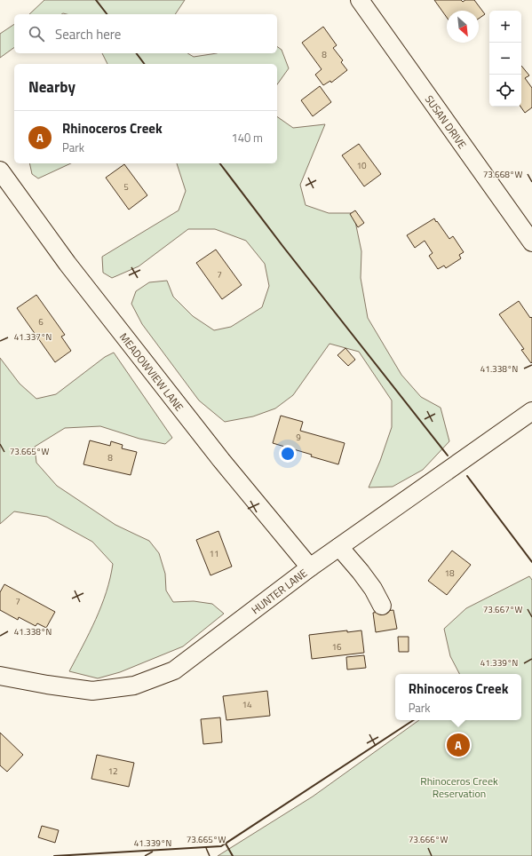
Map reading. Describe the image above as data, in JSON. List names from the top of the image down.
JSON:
{
  "streets": {
    "street": ["SUSAN DRIVE", "MEADOWVIEW LANE", "HUNTER LANE"]
  },
  "crossings": [
    ["MEADOWVIEW LANE", "HUNTER LANE"]
  ],
  "parks": ["Rhinoceros Creek Reservation"],
  "house_numbers": [
    "8",
    "10",
    "5",
    "7",
    "6",
    "9",
    "8",
    "11",
    "18",
    "7",
    "16",
    "14",
    "12"
  ],
  "north": "bottom right",
  "page": {
    "map_buttons": ["+", "−"],
    "search": "Search here",
    "heading": "Nearby",
    "list": [
      {
        "mark": "A",
        "name": "Rhinoceros Creek",
        "note": "Park",
        "value": "140 m"
      }
    ],
    "popup": ["Rhinoceros Creek", "Park"],
    "pins": "A"
  },
  "coordinates": [
    "73.668°W",
    "41.337°N",
    "41.338°N",
    "73.665°W",
    "73.667°W",
    "41.339°N",
    "73.666°W"
  ]
}
